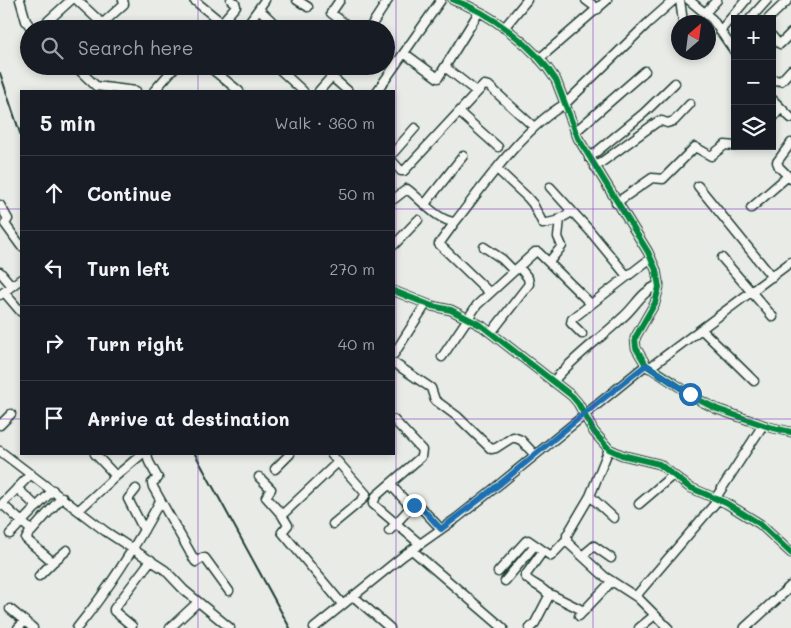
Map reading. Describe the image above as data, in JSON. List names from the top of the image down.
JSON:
{
  "north": "top right",
  "page": {
    "map_buttons": ["+", "−"],
    "search": "Search here",
    "heading": ["5 min", "Walk · 360 m"],
    "list": [
      ["Continue", "50 m"],
      ["Turn left", "270 m"],
      ["Turn right", "40 m"],
      "Arrive at destination"
    ]
  }
}
